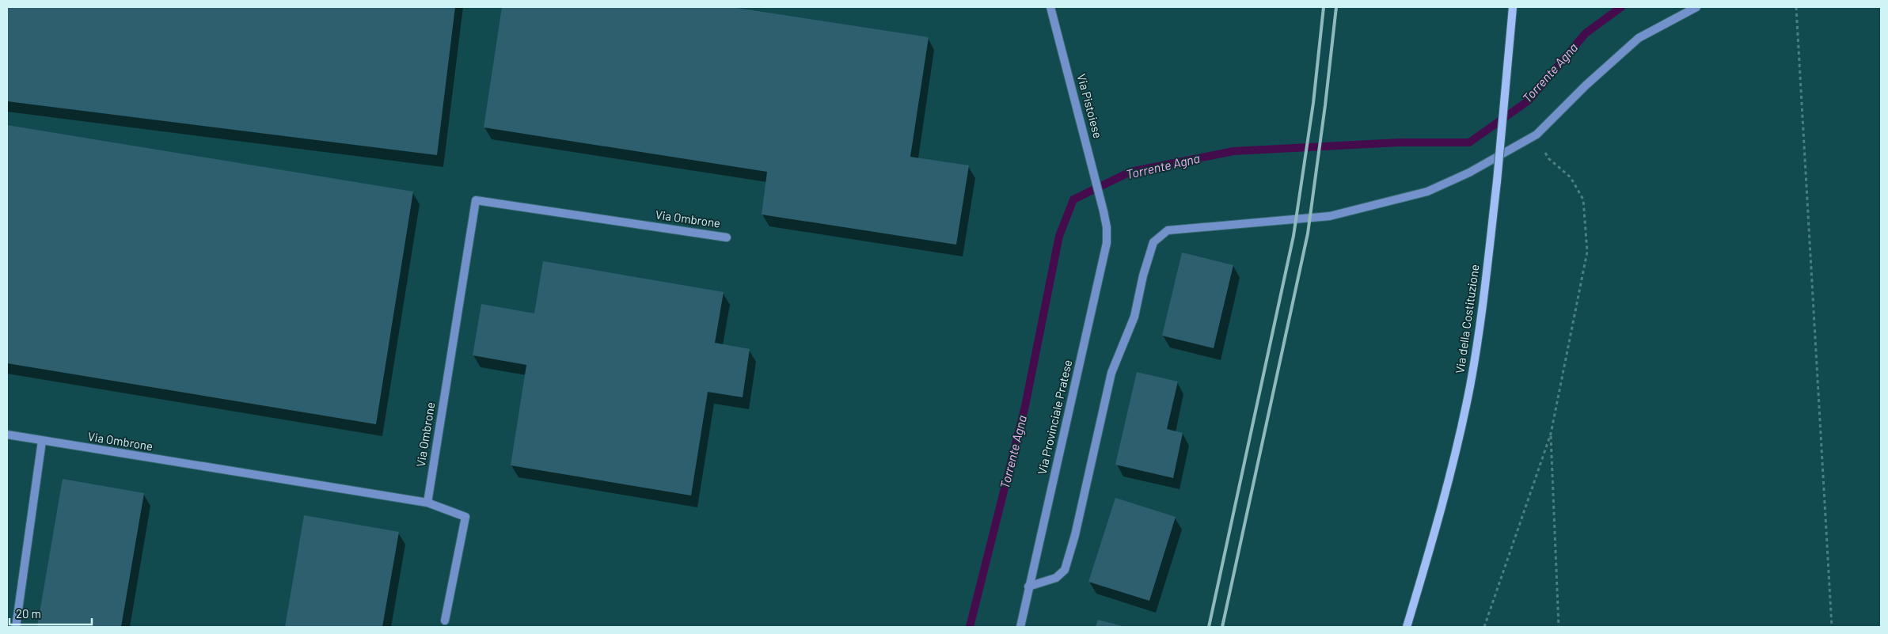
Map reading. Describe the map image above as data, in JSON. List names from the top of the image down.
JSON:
{
  "streets": {
    "main road": ["Via della Costituzione"],
    "street": ["Via Pistoiese", "Via Ombrone", "Via Provinciale Pratese"]
  },
  "crossings": [
    ["Via Pistoiese", "Via Provinciale Pratese"]
  ],
  "water": ["Torrente Agna"],
  "scale_bar": "20 m"
}
